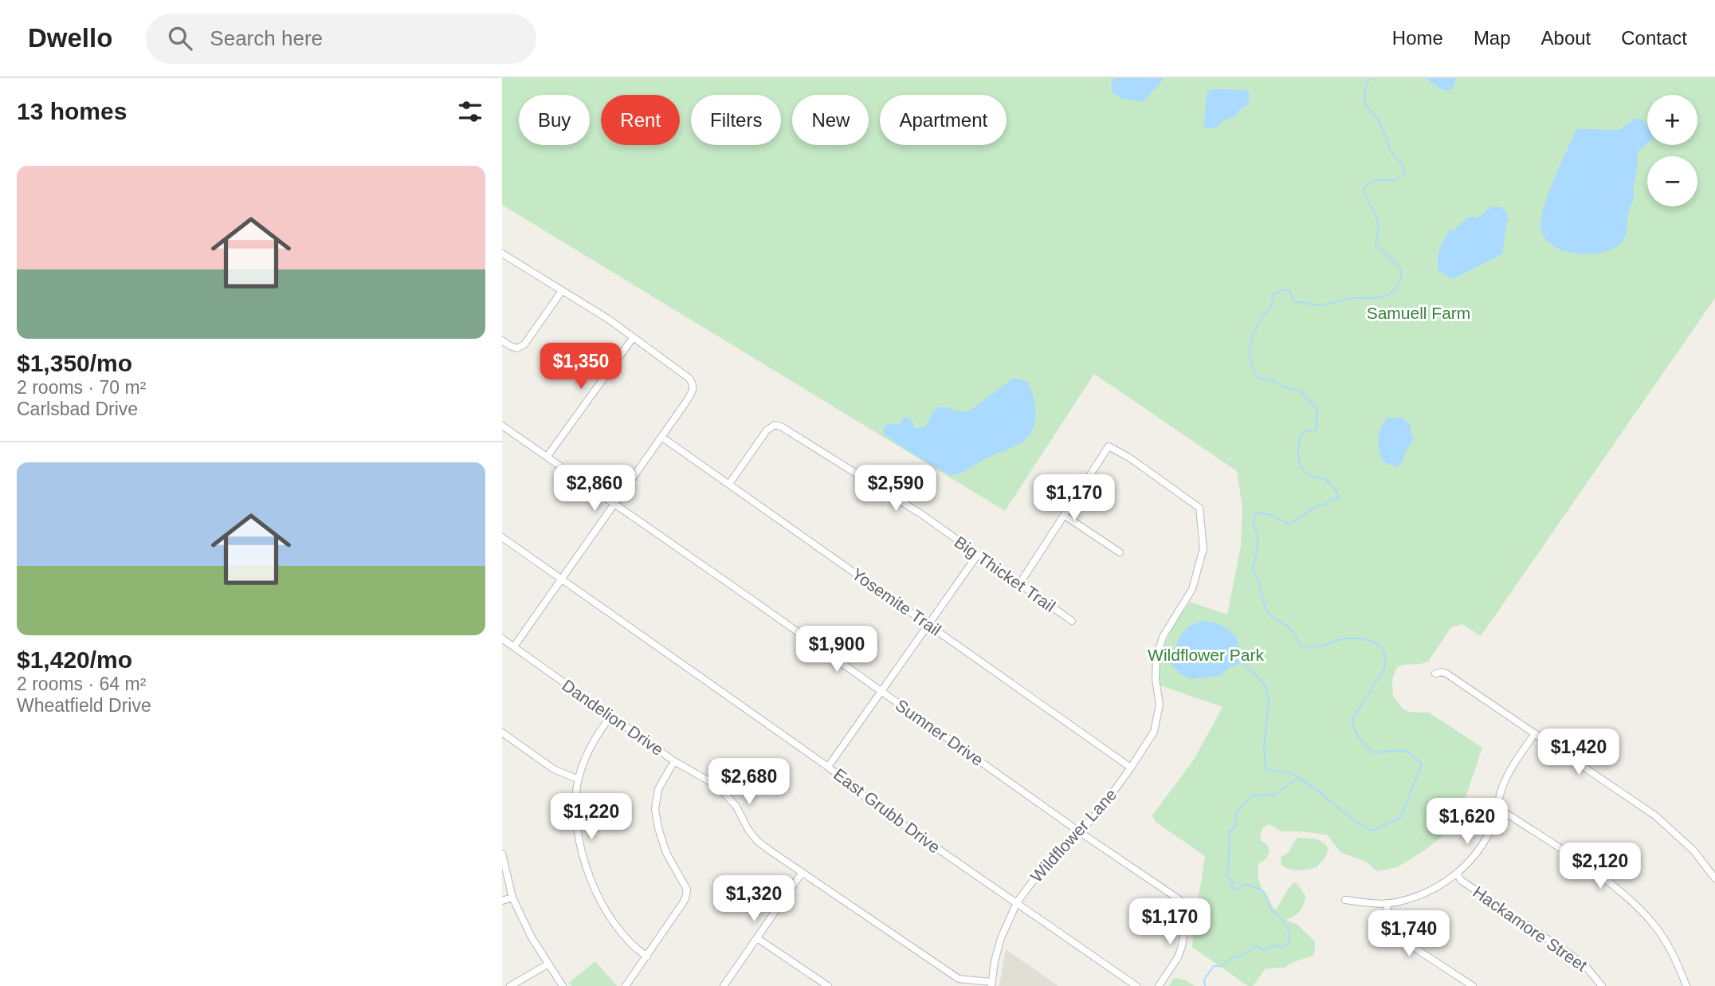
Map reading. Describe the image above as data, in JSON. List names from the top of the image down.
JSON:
{
  "streets": {
    "street": [
      "Big Thicket Trail",
      "Yosemite Trail",
      "Dandelion Drive",
      "Sumner Drive",
      "East Grubb Drive",
      "Wildflower Lane",
      "Hackamore Street"
    ]
  },
  "crossings": [
    ["Big Thicket Trail", "Yosemite Trail"],
    ["Yosemite Trail", "Wildflower Lane"],
    ["Dandelion Drive", "Wildflower Lane"],
    ["Sumner Drive", "Wildflower Lane"],
    ["East Grubb Drive", "Wildflower Lane"]
  ],
  "parks": ["Samuell Farm", "Wildflower Park"],
  "page": {
    "header": "Dwello",
    "search": "Search here",
    "nav": [
      "Home",
      "Map",
      "About",
      "Contact"
    ],
    "heading": "13 homes",
    "map_buttons": ["+", "−"],
    "chip": [
      "Buy",
      "Rent",
      "Filters",
      "New",
      "Apartment"
    ],
    "list": [
      {
        "name": "$1,350/mo",
        "note": "2 rooms · 70 m² · Carlsbad Drive"
      },
      {
        "name": "$1,420/mo",
        "note": "2 rooms · 64 m² · Wheatfield Drive"
      }
    ],
    "price": [
      "$1,350",
      "$2,860",
      "$2,590",
      "$1,170",
      "$1,900",
      "$1,420",
      "$2,680",
      "$1,220",
      "$1,620",
      "$2,120",
      "$1,320",
      "$1,170",
      "$1,740"
    ]
  }
}
